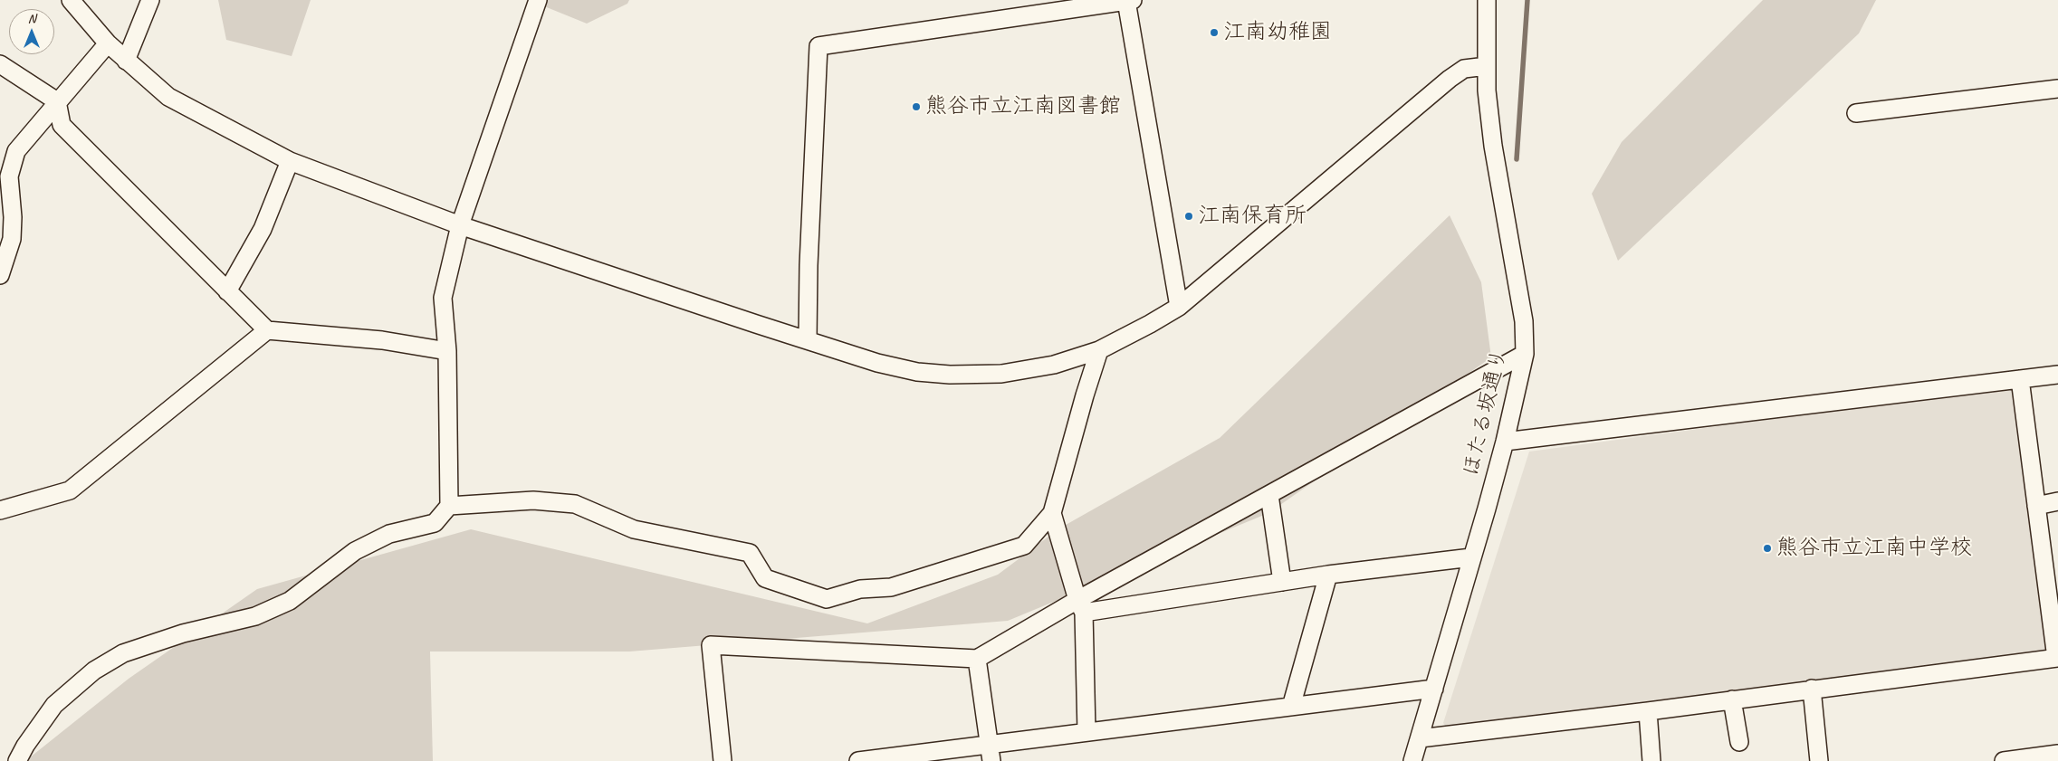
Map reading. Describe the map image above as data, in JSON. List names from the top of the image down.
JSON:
{
  "streets": {
    "street": ["ほたる坂通り"]
  },
  "places": [
    "江南幼稚園",
    "熊谷市立江南図書館",
    "江南保育所",
    "熊谷市立江南中学校"
  ],
  "north": "top"
}
